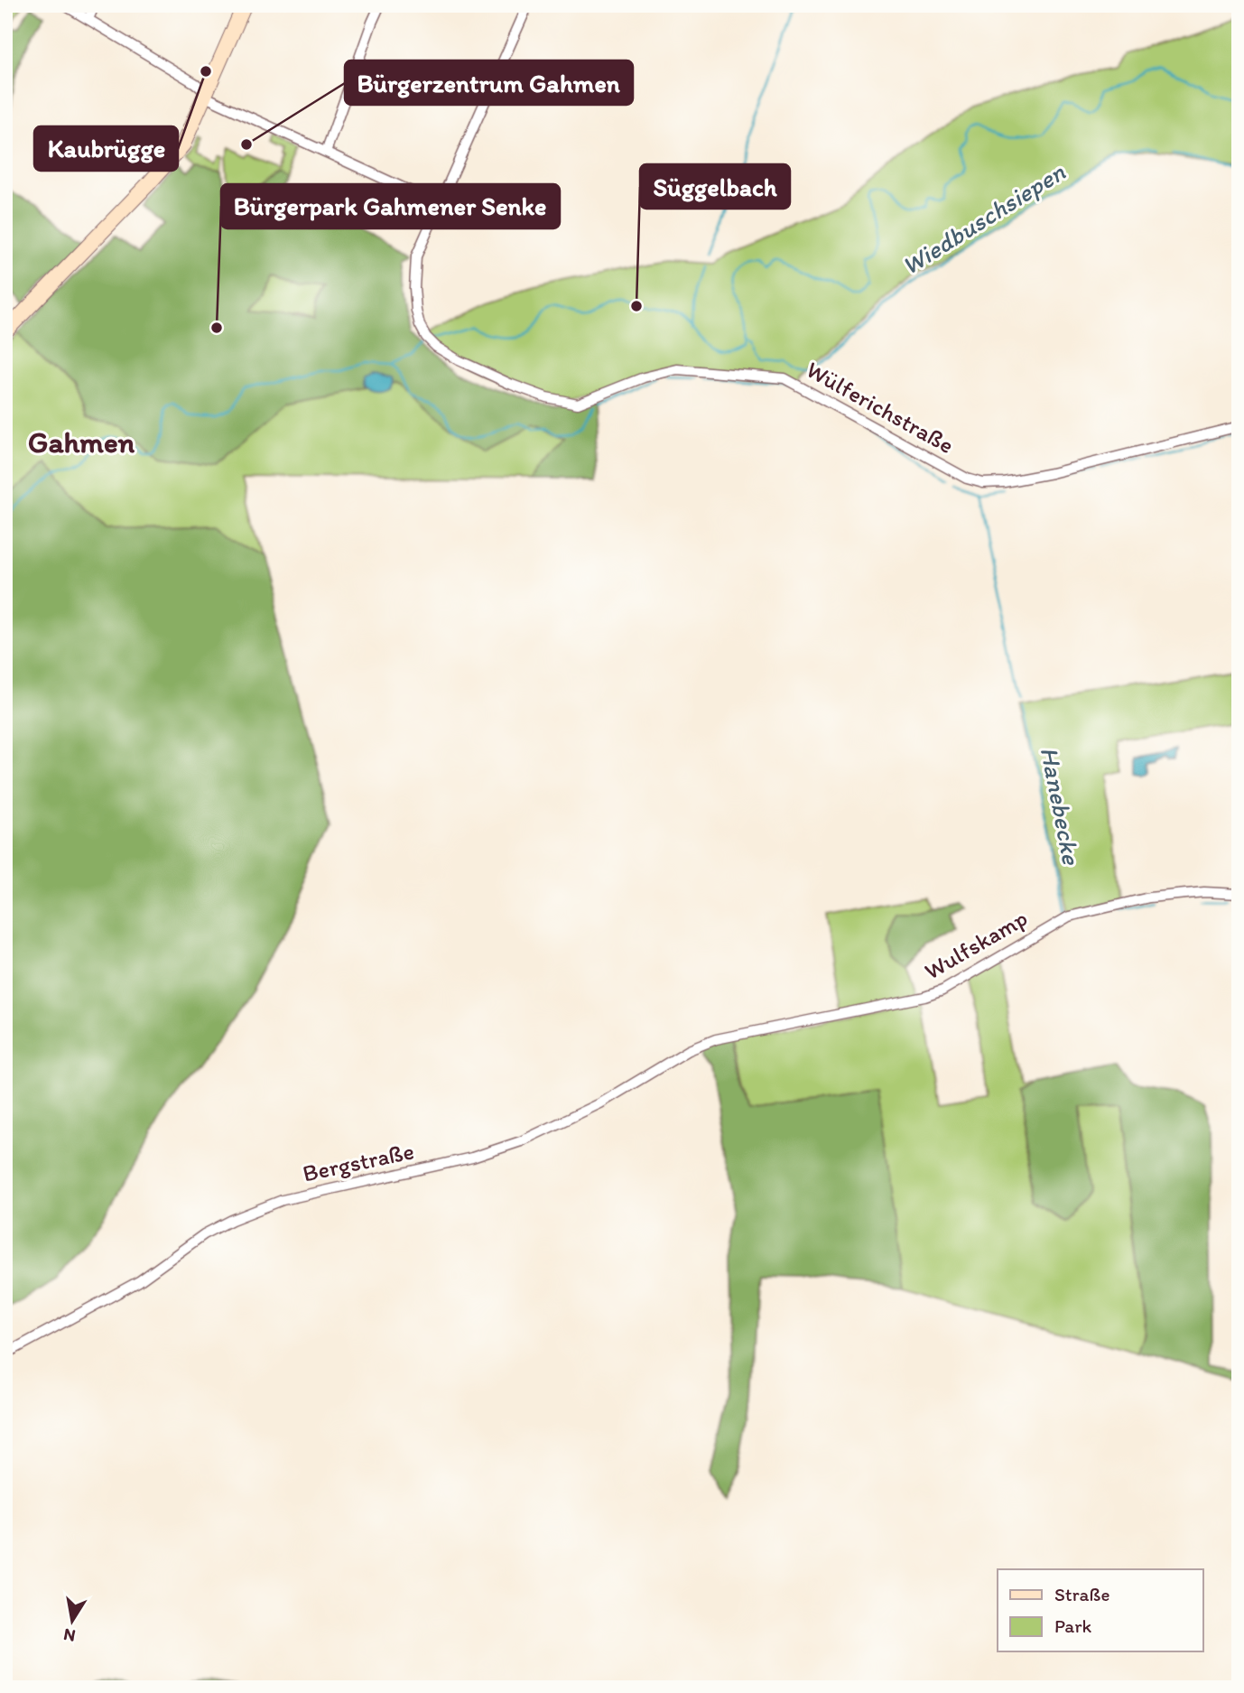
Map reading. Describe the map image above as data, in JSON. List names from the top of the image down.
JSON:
{
  "streets": {
    "street": ["Wülferichstraße", "Wulfskamp", "Bergstraße"]
  },
  "crossings": [
    ["Wulfskamp", "Bergstraße"]
  ],
  "districts": ["Gahmen"],
  "water": ["Wiedbuschsiepen", "Hanebecke"],
  "places": [
    "Kaubrügge",
    "Bürgerzentrum Gahmen",
    "Süggelbach",
    "Bürgerpark Gahmener Senke"
  ],
  "legend": ["Straße", "Park"],
  "north": "bottom"
}
